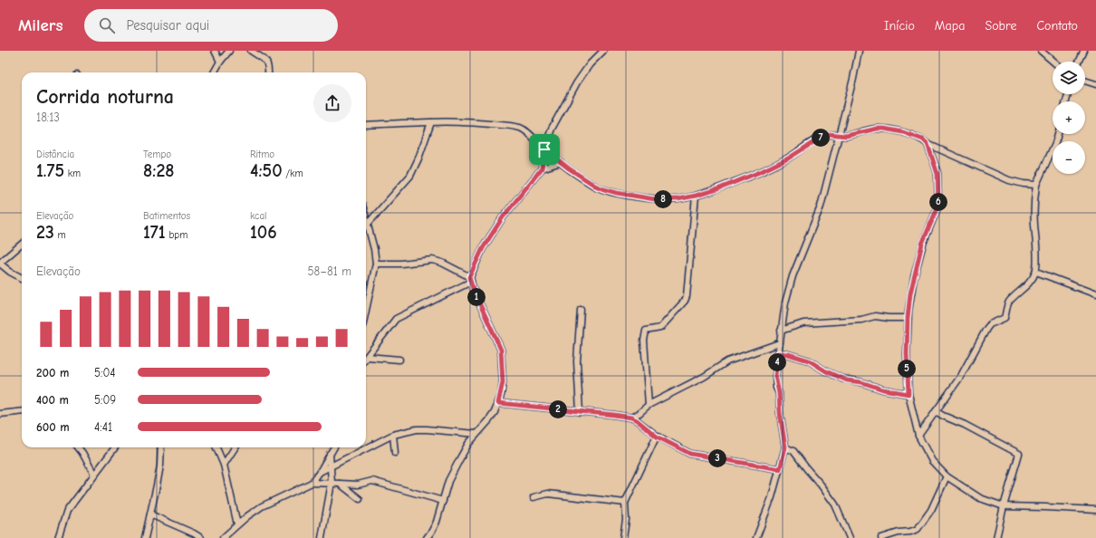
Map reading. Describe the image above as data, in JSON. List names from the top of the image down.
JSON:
{
  "page": {
    "header": "Milers",
    "search": "Pesquisar aqui",
    "nav": [
      "Início",
      "Mapa",
      "Sobre",
      "Contato"
    ],
    "map_buttons": ["+", "−"],
    "heading": ["Corrida noturna", "18:13"],
    "pins": [
      "7",
      "8",
      "6",
      "1",
      "4",
      "5",
      "2",
      "3"
    ],
    "stats": [
      ["Distância", "1.75 km"],
      ["Tempo", "8:28"],
      ["Ritmo", "4:50 /km"],
      ["Elevação", "23 m"],
      ["Batimentos", "171 bpm"],
      ["kcal", "106"]
    ],
    "chart": ["Elevação", "58–81 m"],
    "list": [
      {
        "name": "200 m",
        "note": "5:04"
      },
      {
        "name": "400 m",
        "note": "5:09"
      },
      {
        "name": "600 m",
        "note": "4:41"
      }
    ]
  }
}
